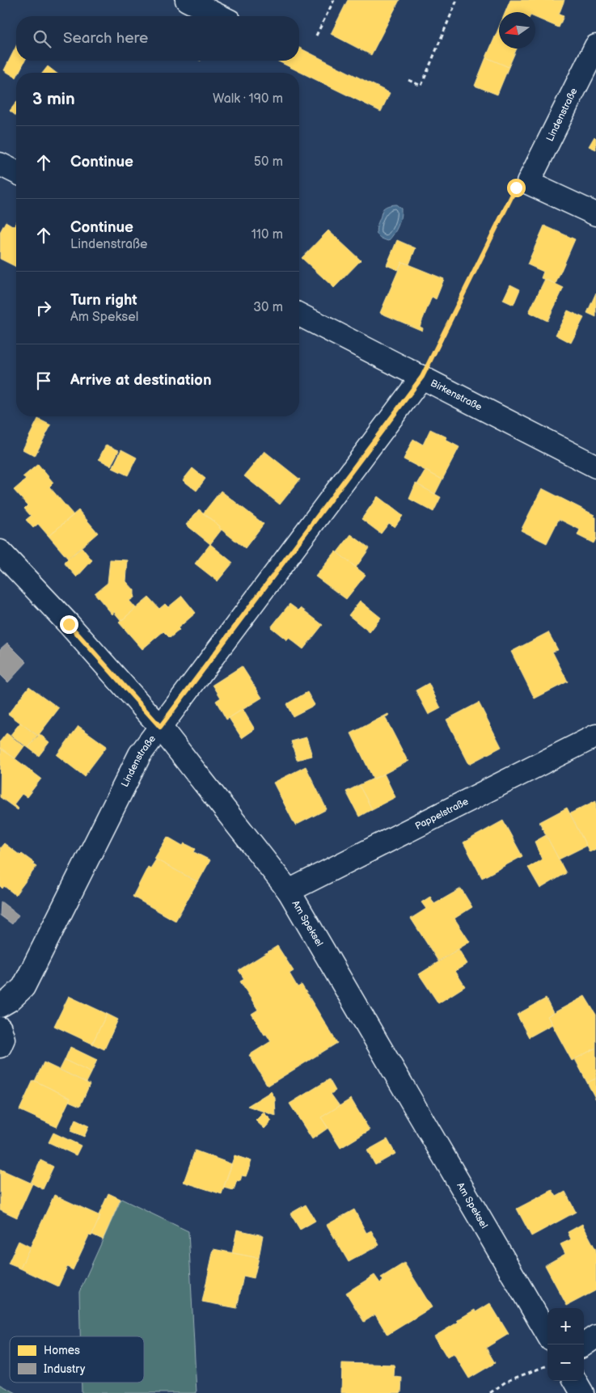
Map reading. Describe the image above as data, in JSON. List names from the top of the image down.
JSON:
{
  "streets": {
    "street": [
      "Lindenstraße",
      "Birkenstraße",
      "Pappelstraße",
      "Am Speksel"
    ]
  },
  "crossings": [
    ["Lindenstraße", "Birkenstraße"],
    ["Lindenstraße", "Am Speksel"],
    ["Pappelstraße", "Am Speksel"]
  ],
  "legend": ["Homes", "Industry"],
  "north": "left",
  "page": {
    "search": "Search here",
    "heading": ["3 min", "Walk · 190 m"],
    "list": [
      ["Continue", "50 m"],
      ["Continue", "Lindenstraße", "110 m"],
      ["Turn right", "Am Speksel", "30 m"],
      "Arrive at destination"
    ],
    "map_buttons": ["+", "−"]
  }
}
